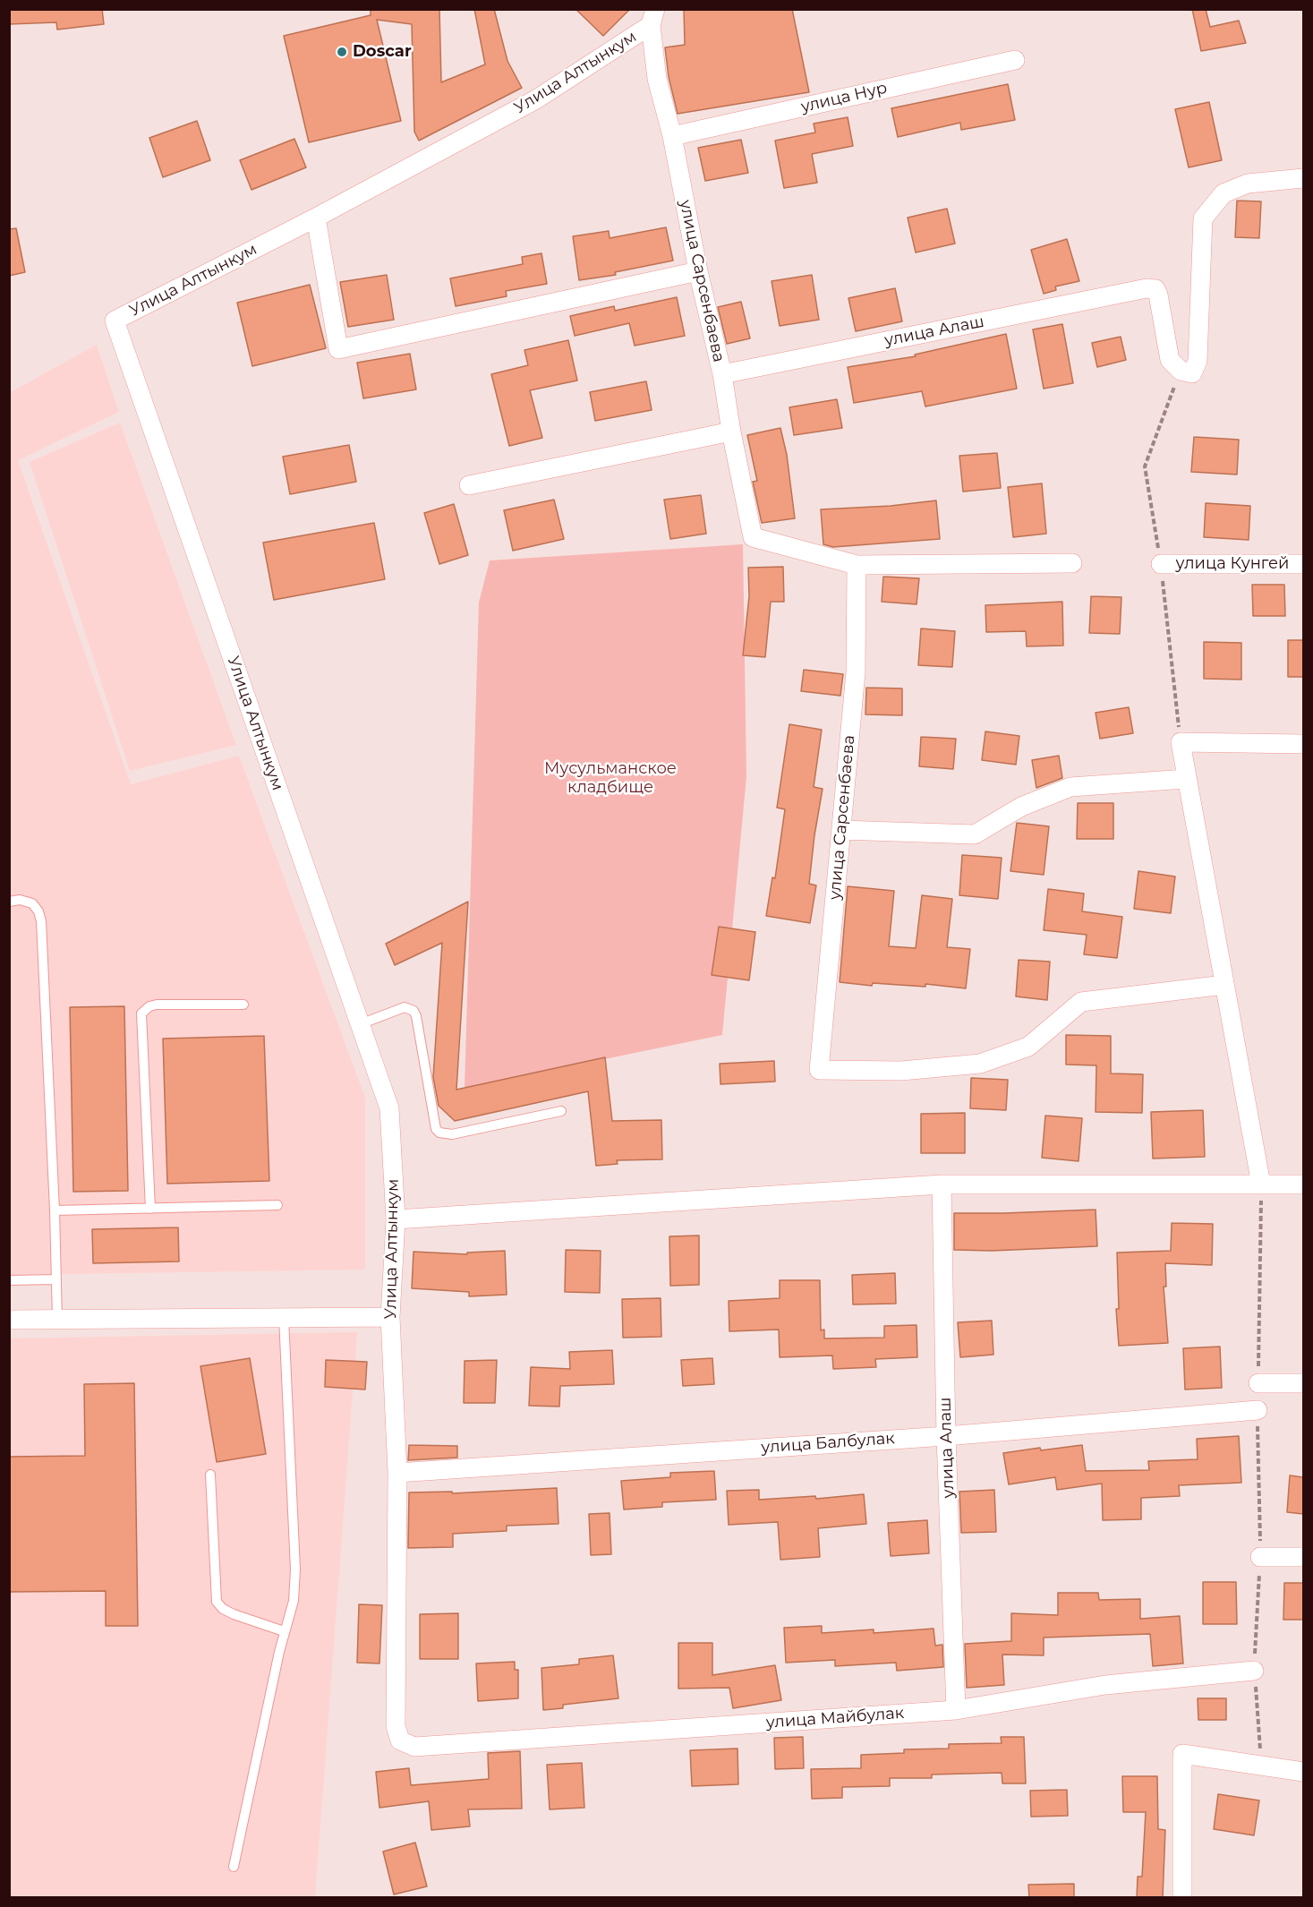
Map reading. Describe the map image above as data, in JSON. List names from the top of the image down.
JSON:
{
  "streets": {
    "street": [
      "Улица Алтынкум",
      "улица Нур",
      "улица Сарсенбаева",
      "улица Алаш",
      "улица Кунгей",
      "улица Балбулак",
      "улица Майбулак"
    ]
  },
  "crossings": [
    ["Улица Алтынкум", "улица Сарсенбаева"],
    ["Улица Алтынкум", "улица Балбулак"],
    ["Улица Алтынкум", "улица Майбулак"],
    ["улица Нур", "улица Сарсенбаева"],
    ["улица Сарсенбаева", "улица Алаш"],
    ["улица Алаш", "улица Балбулак"],
    ["улица Алаш", "улица Майбулак"]
  ],
  "parks": ["Мусульманское кладбище"],
  "places": ["Doscar"]
}
